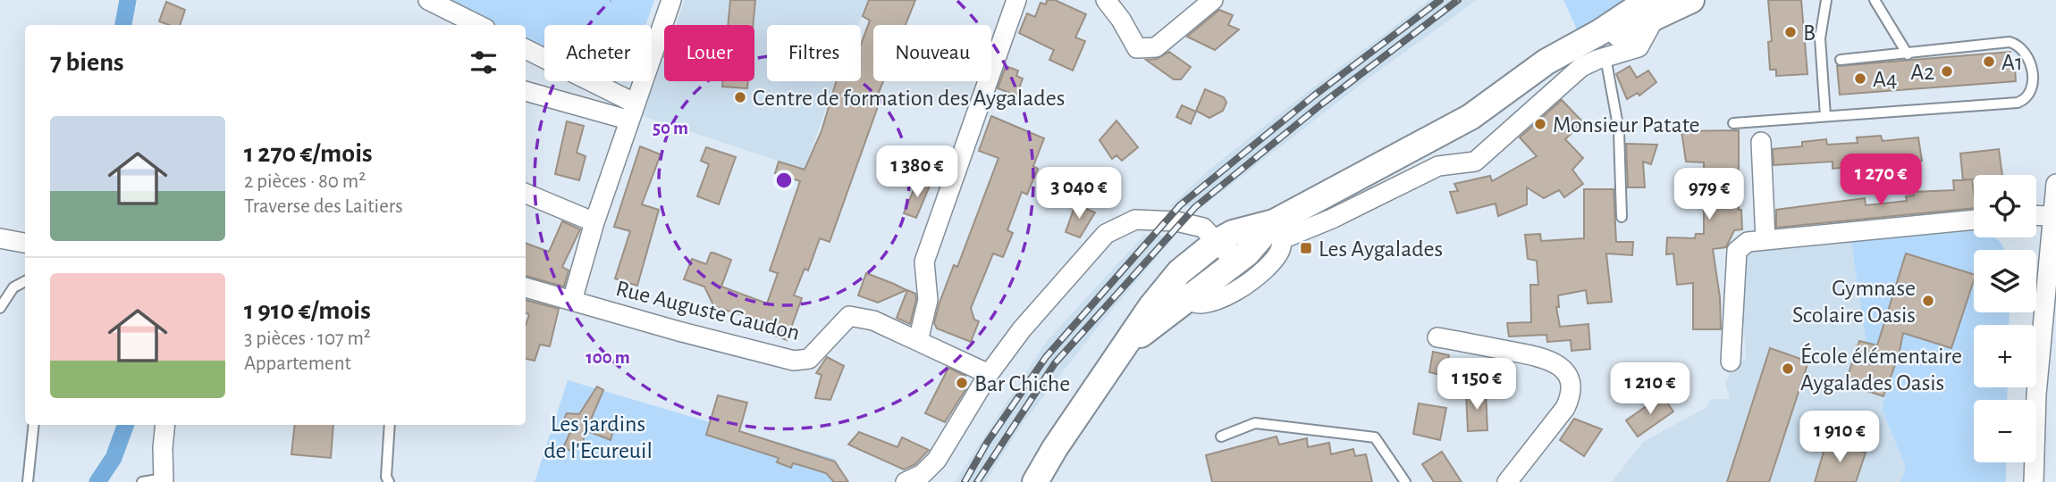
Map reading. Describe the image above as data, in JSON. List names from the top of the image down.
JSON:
{
  "streets": {
    "street": ["Rue Auguste Gaudon"]
  },
  "parks": ["Les jardins de l'Ecureuil"],
  "places": {
    "other": [
      "B",
      "A1",
      "A2",
      "A4",
      "Centre de formation des Aygalades",
      "Monsieur Patate",
      "Gymnase Scolaire Oasis",
      "École élémentaire Aygalades Oasis",
      "Bar Chiche"
    ],
    "transit": ["Les Aygalades"]
  },
  "page": {
    "chip": [
      "Acheter",
      "Louer",
      "Filtres",
      "Nouveau"
    ],
    "heading": "7 biens",
    "list": [
      {
        "name": "1 270 €/mois",
        "note": "2 pièces · 80 m² · Traverse des Laitiers"
      },
      {
        "name": "1 910 €/mois",
        "note": "3 pièces · 107 m² · Appartement"
      }
    ],
    "price": [
      "1 380 €",
      "1 270 €",
      "3 040 €",
      "979 €",
      "1 150 €",
      "1 210 €",
      "1 910 €"
    ],
    "map_buttons": ["+", "−"]
  },
  "rings": ["50 m", "100 m"]
}
